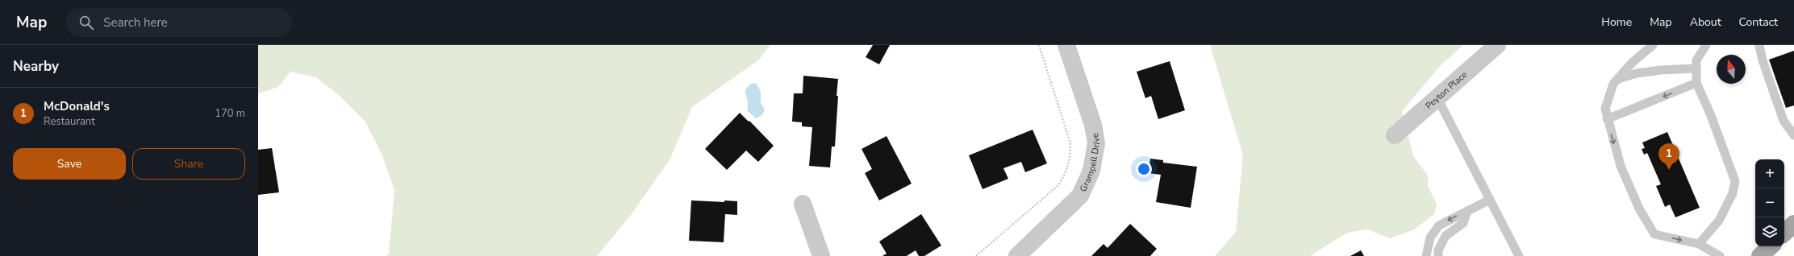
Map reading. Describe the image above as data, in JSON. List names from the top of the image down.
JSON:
{
  "streets": {
    "street": ["Peyton Place", "Grampell Drive"]
  },
  "north": "top",
  "page": {
    "header": "Map",
    "search": "Search here",
    "nav": [
      "Home",
      "Map",
      "About",
      "Contact"
    ],
    "heading": "Nearby",
    "list": [
      {
        "mark": "1",
        "name": "McDonald's",
        "note": "Restaurant",
        "value": "170 m"
      }
    ],
    "buttons": ["Save", "Share"],
    "pins": "1",
    "map_buttons": ["+", "−"]
  }
}
